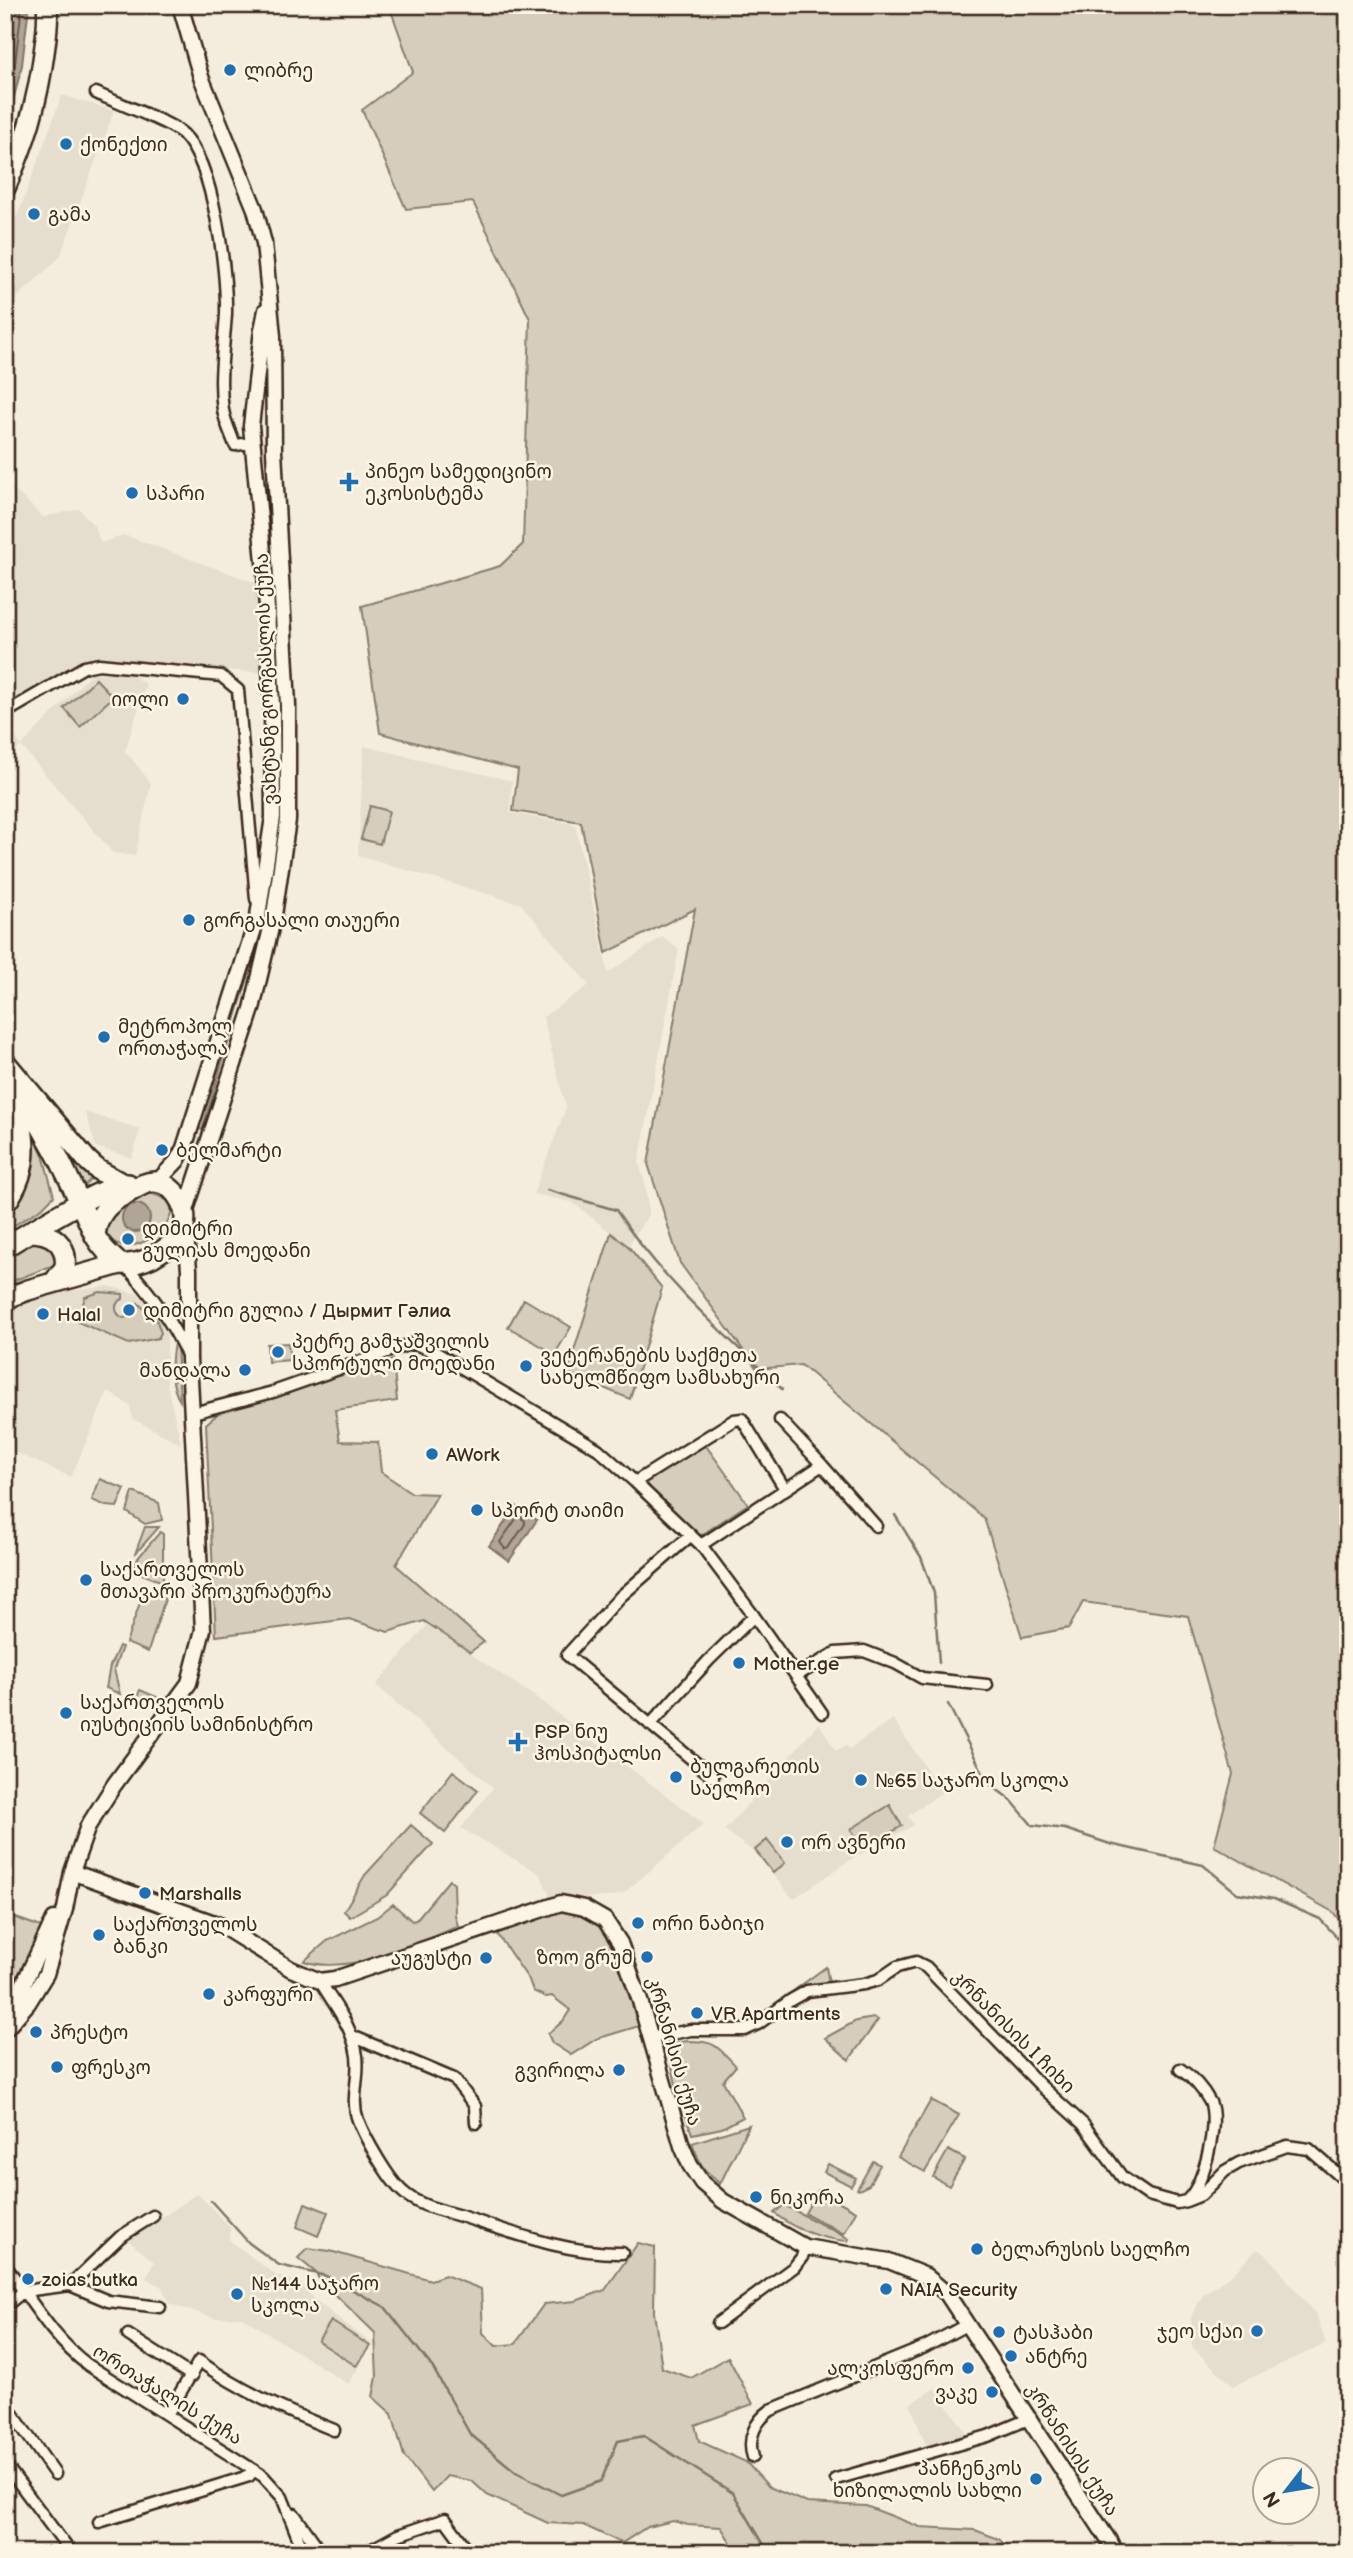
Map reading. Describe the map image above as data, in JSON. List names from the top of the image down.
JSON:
{
  "streets": {
    "street": [
      "ვახტანგ გორგასლის ქუჩა",
      "კრწანისის I ჩიხი",
      "კრწანისის ქუჩა",
      "ორთაჭალის ქუჩა"
    ]
  },
  "crossings": [
    ["კრწანისის I ჩიხი", "კრწანისის ქუჩა"]
  ],
  "places": {
    "other": [
      "ლიბრე",
      "ქონექთი",
      "გამა",
      "სპარი",
      "იოლი",
      "გორგასალი თაუერი",
      "მეტროპოლ ორთაჭალა",
      "ბელმარტი",
      "დიმიტრი გულიას მოედანი",
      "დიმიტრი გულია / Дырмит Гәлиа",
      "Halal",
      "პეტრე გამჯაშვილის სპორტული მოედანი",
      "ვეტერანების საქმეთა სახელმწიფო სამსახური",
      "მანდალა",
      "AWork",
      "სპორტ თაიმი",
      "საქართველოს მთავარი პროკურატურა",
      "Mother.ge",
      "საქართველოს იუსტიციის სამინისტრო",
      "ბულგარეთის საელჩო",
      "№65 საჯარო სკოლა",
      "ორ ავნერი",
      "Marshalls",
      "ორი ნაბიჯი",
      "საქართველოს ბანკი",
      "ზოო გრუმ",
      "აუგუსტი",
      "კარფური",
      "VR Apartments",
      "პრესტო",
      "ფრესკო",
      "გვირილა",
      "ნიკორა",
      "ბელარუსის საელჩო",
      "zoias butka",
      "NAIA Security",
      "№144 საჯარო სკოლა",
      "ჯეო სქაი",
      "ტასჰაბი",
      "ანტრე",
      "ალკოსფერო",
      "ვაკე",
      "პანჩენკოს ხიზილალის სახლი"
    ],
    "health": ["პინეო სამედიცინო ეკოსისტემა", "PSP ნიუ ჰოსპიტალსი"]
  },
  "north": "bottom left"
}
